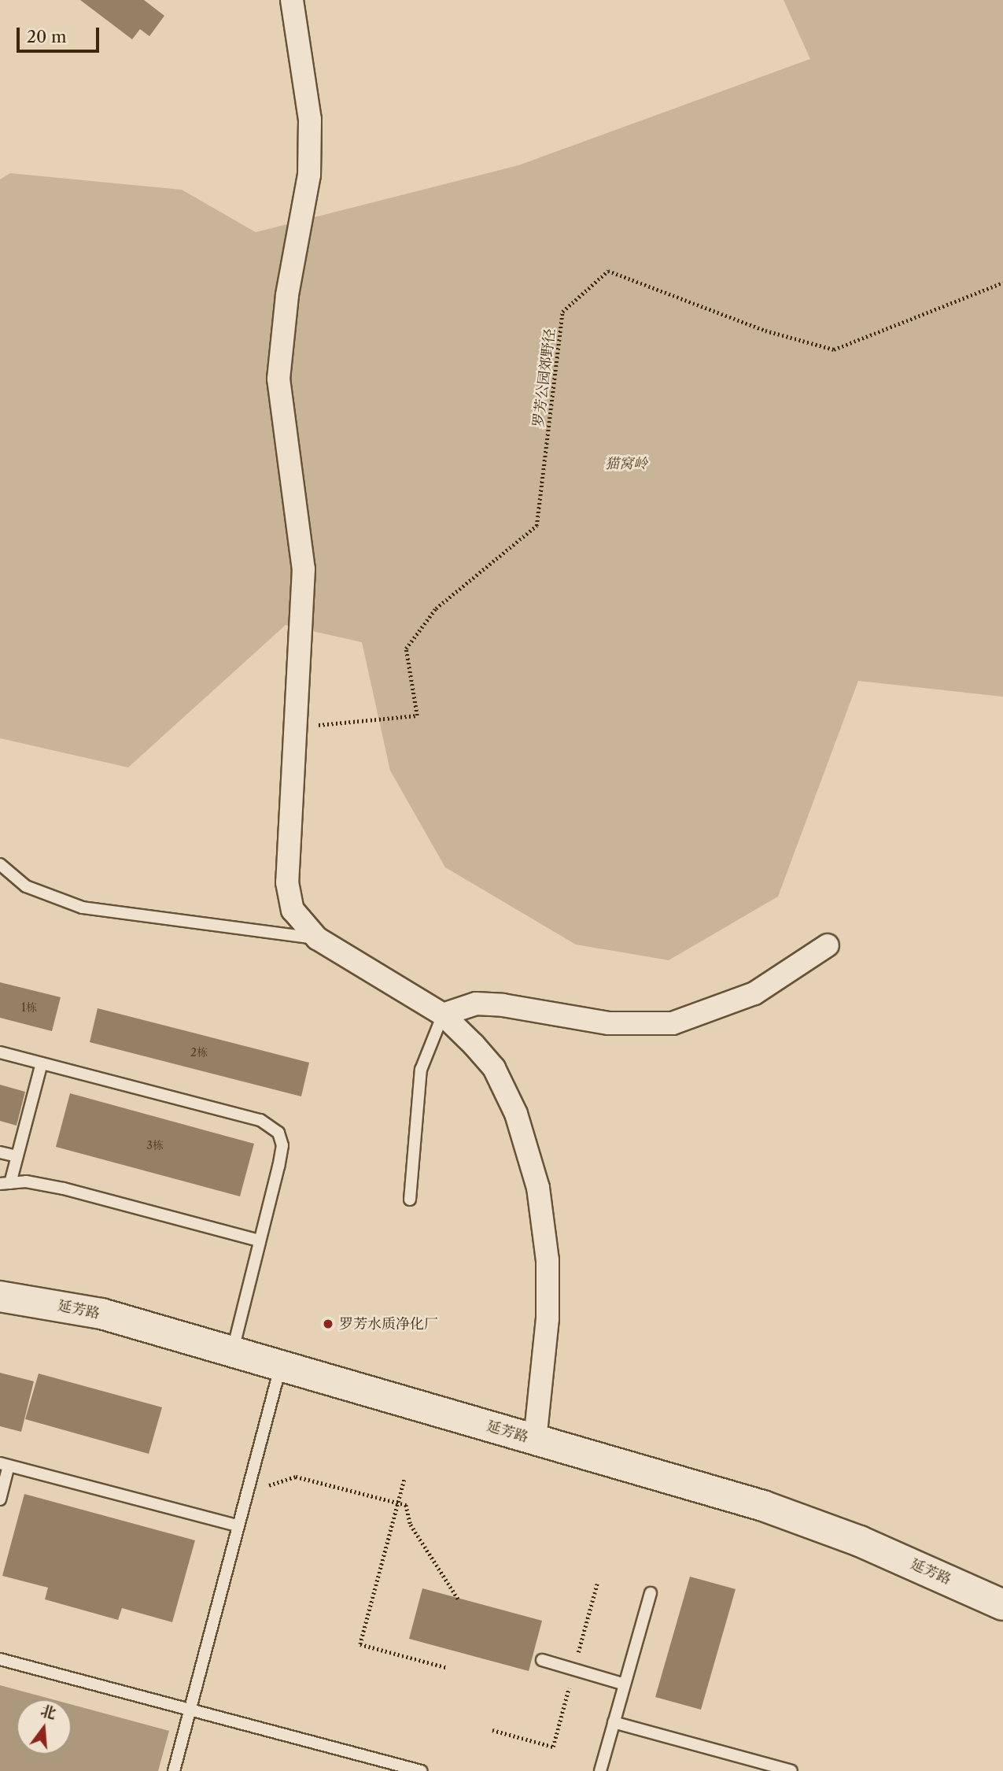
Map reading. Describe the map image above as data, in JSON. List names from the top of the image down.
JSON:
{
  "streets": {
    "main road": ["延芳路"],
    "path": ["罗芳公园郊野径"]
  },
  "parks": ["猫窝岭"],
  "places": ["罗芳水质净化厂"],
  "house_numbers": ["1栋", "2栋", "3栋"],
  "scale_bar": "20 m",
  "north": "top"
}
